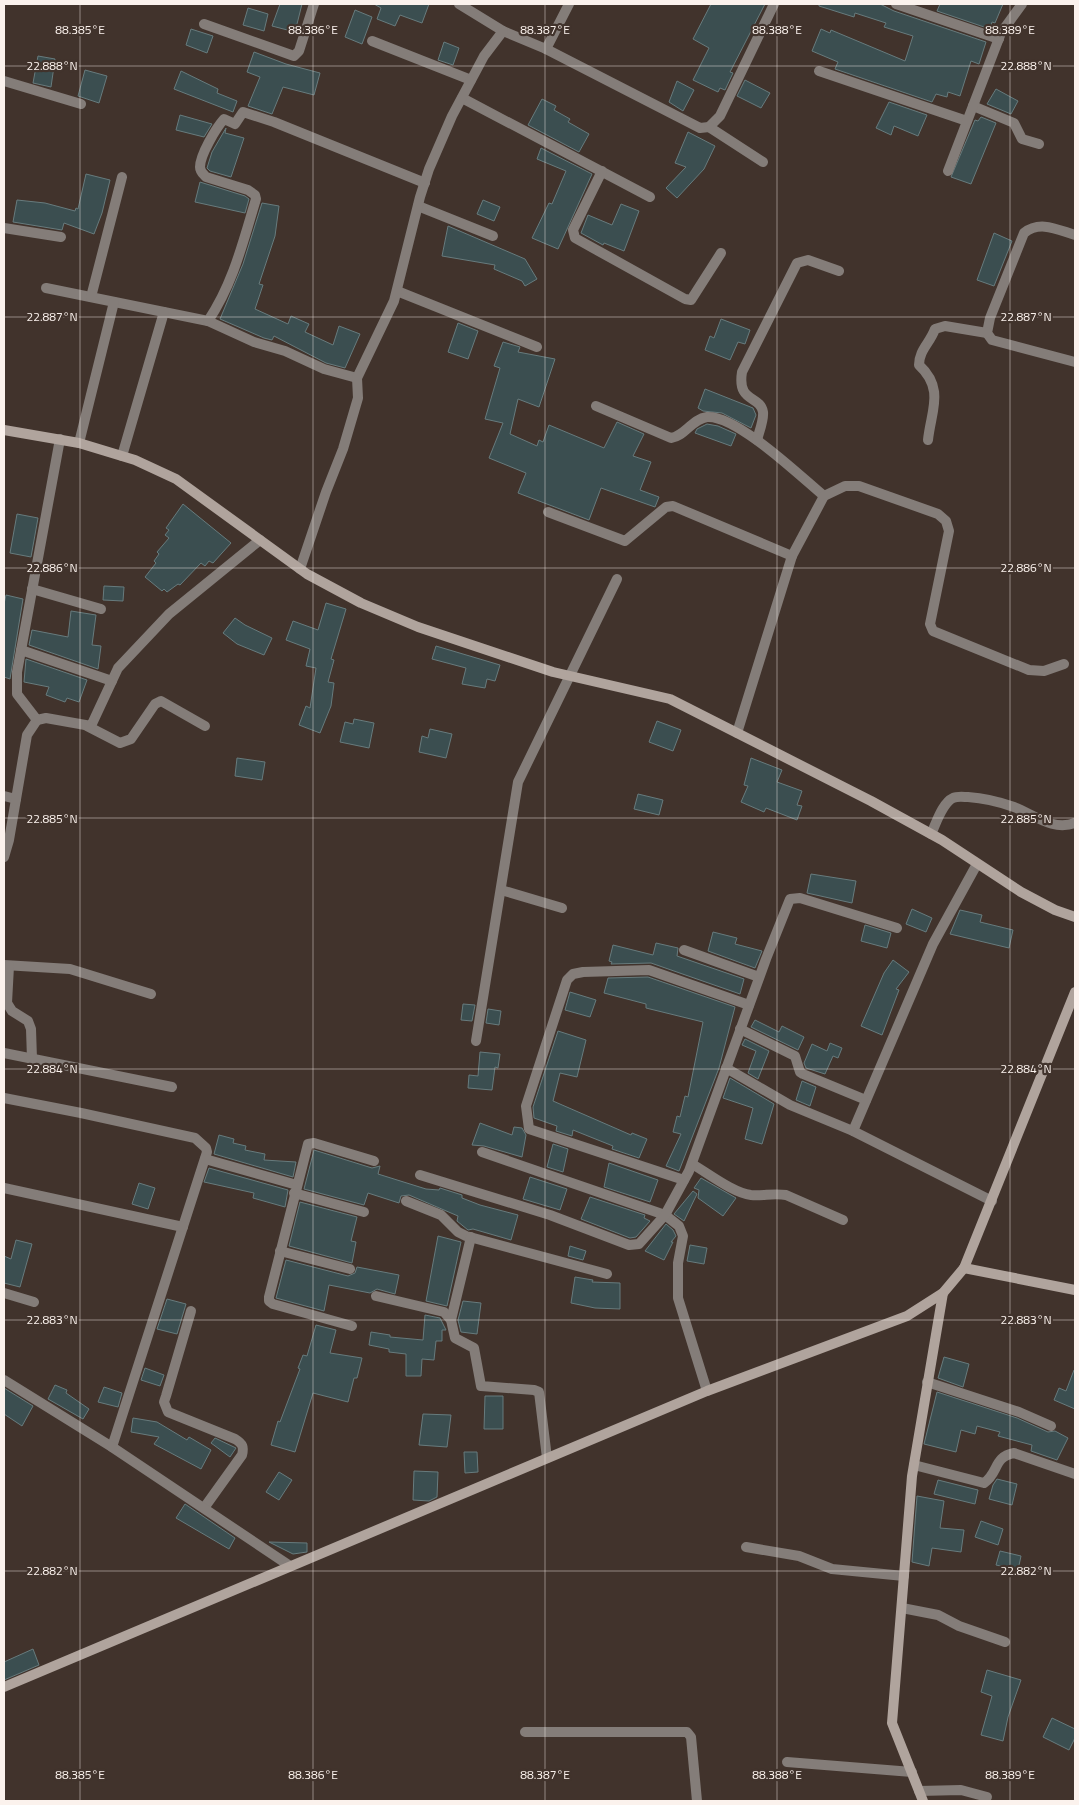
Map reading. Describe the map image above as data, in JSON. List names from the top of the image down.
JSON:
{
  "coordinates": [
    "88.385°E",
    "88.386°E",
    "88.387°E",
    "88.388°E",
    "88.389°E",
    "22.888°N",
    "22.887°N",
    "22.886°N",
    "22.885°N",
    "22.884°N",
    "22.883°N",
    "22.882°N"
  ]
}
